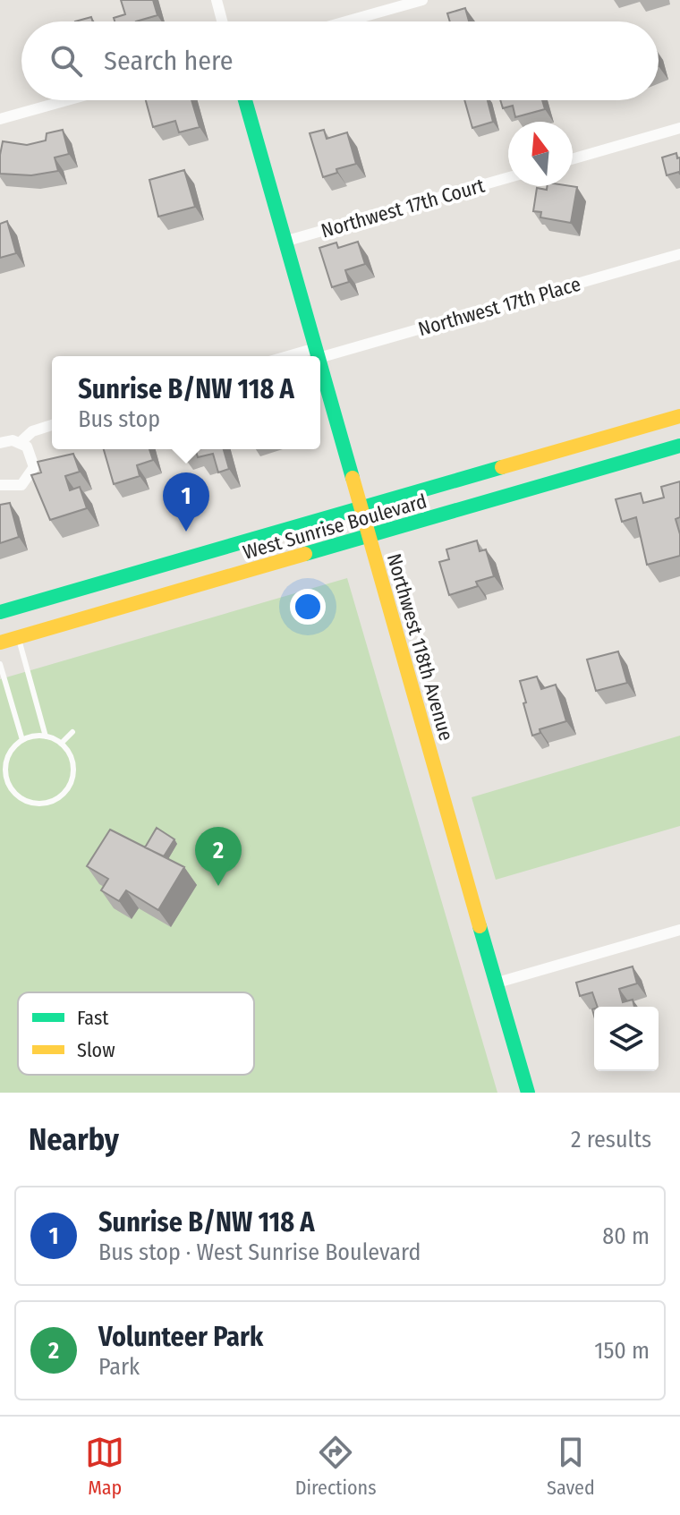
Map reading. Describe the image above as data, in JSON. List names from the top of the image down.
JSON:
{
  "streets": {
    "main road": ["West Sunrise Boulevard", "Northwest 118th Avenue"],
    "street": ["Northwest 17th Court", "Northwest 17th Place"]
  },
  "crossings": [
    ["Northwest 17th Court", "Northwest 118th Avenue"],
    ["Northwest 17th Place", "Northwest 118th Avenue"],
    ["West Sunrise Boulevard", "Northwest 118th Avenue"]
  ],
  "legend": ["Fast", "Slow"],
  "north": "top",
  "page": {
    "search": "Search here",
    "popup": ["Sunrise B/NW 118 A", "Bus stop"],
    "pins": ["1", "2"],
    "heading": ["Nearby", "2 results"],
    "list": [
      {
        "mark": "1",
        "name": "Sunrise B/NW 118 A",
        "note": "Bus stop · West Sunrise Boulevard",
        "value": "80 m"
      },
      {
        "mark": "2",
        "name": "Volunteer Park",
        "note": "Park",
        "value": "150 m"
      }
    ],
    "nav": ["Map", "Directions", "Saved"]
  }
}
